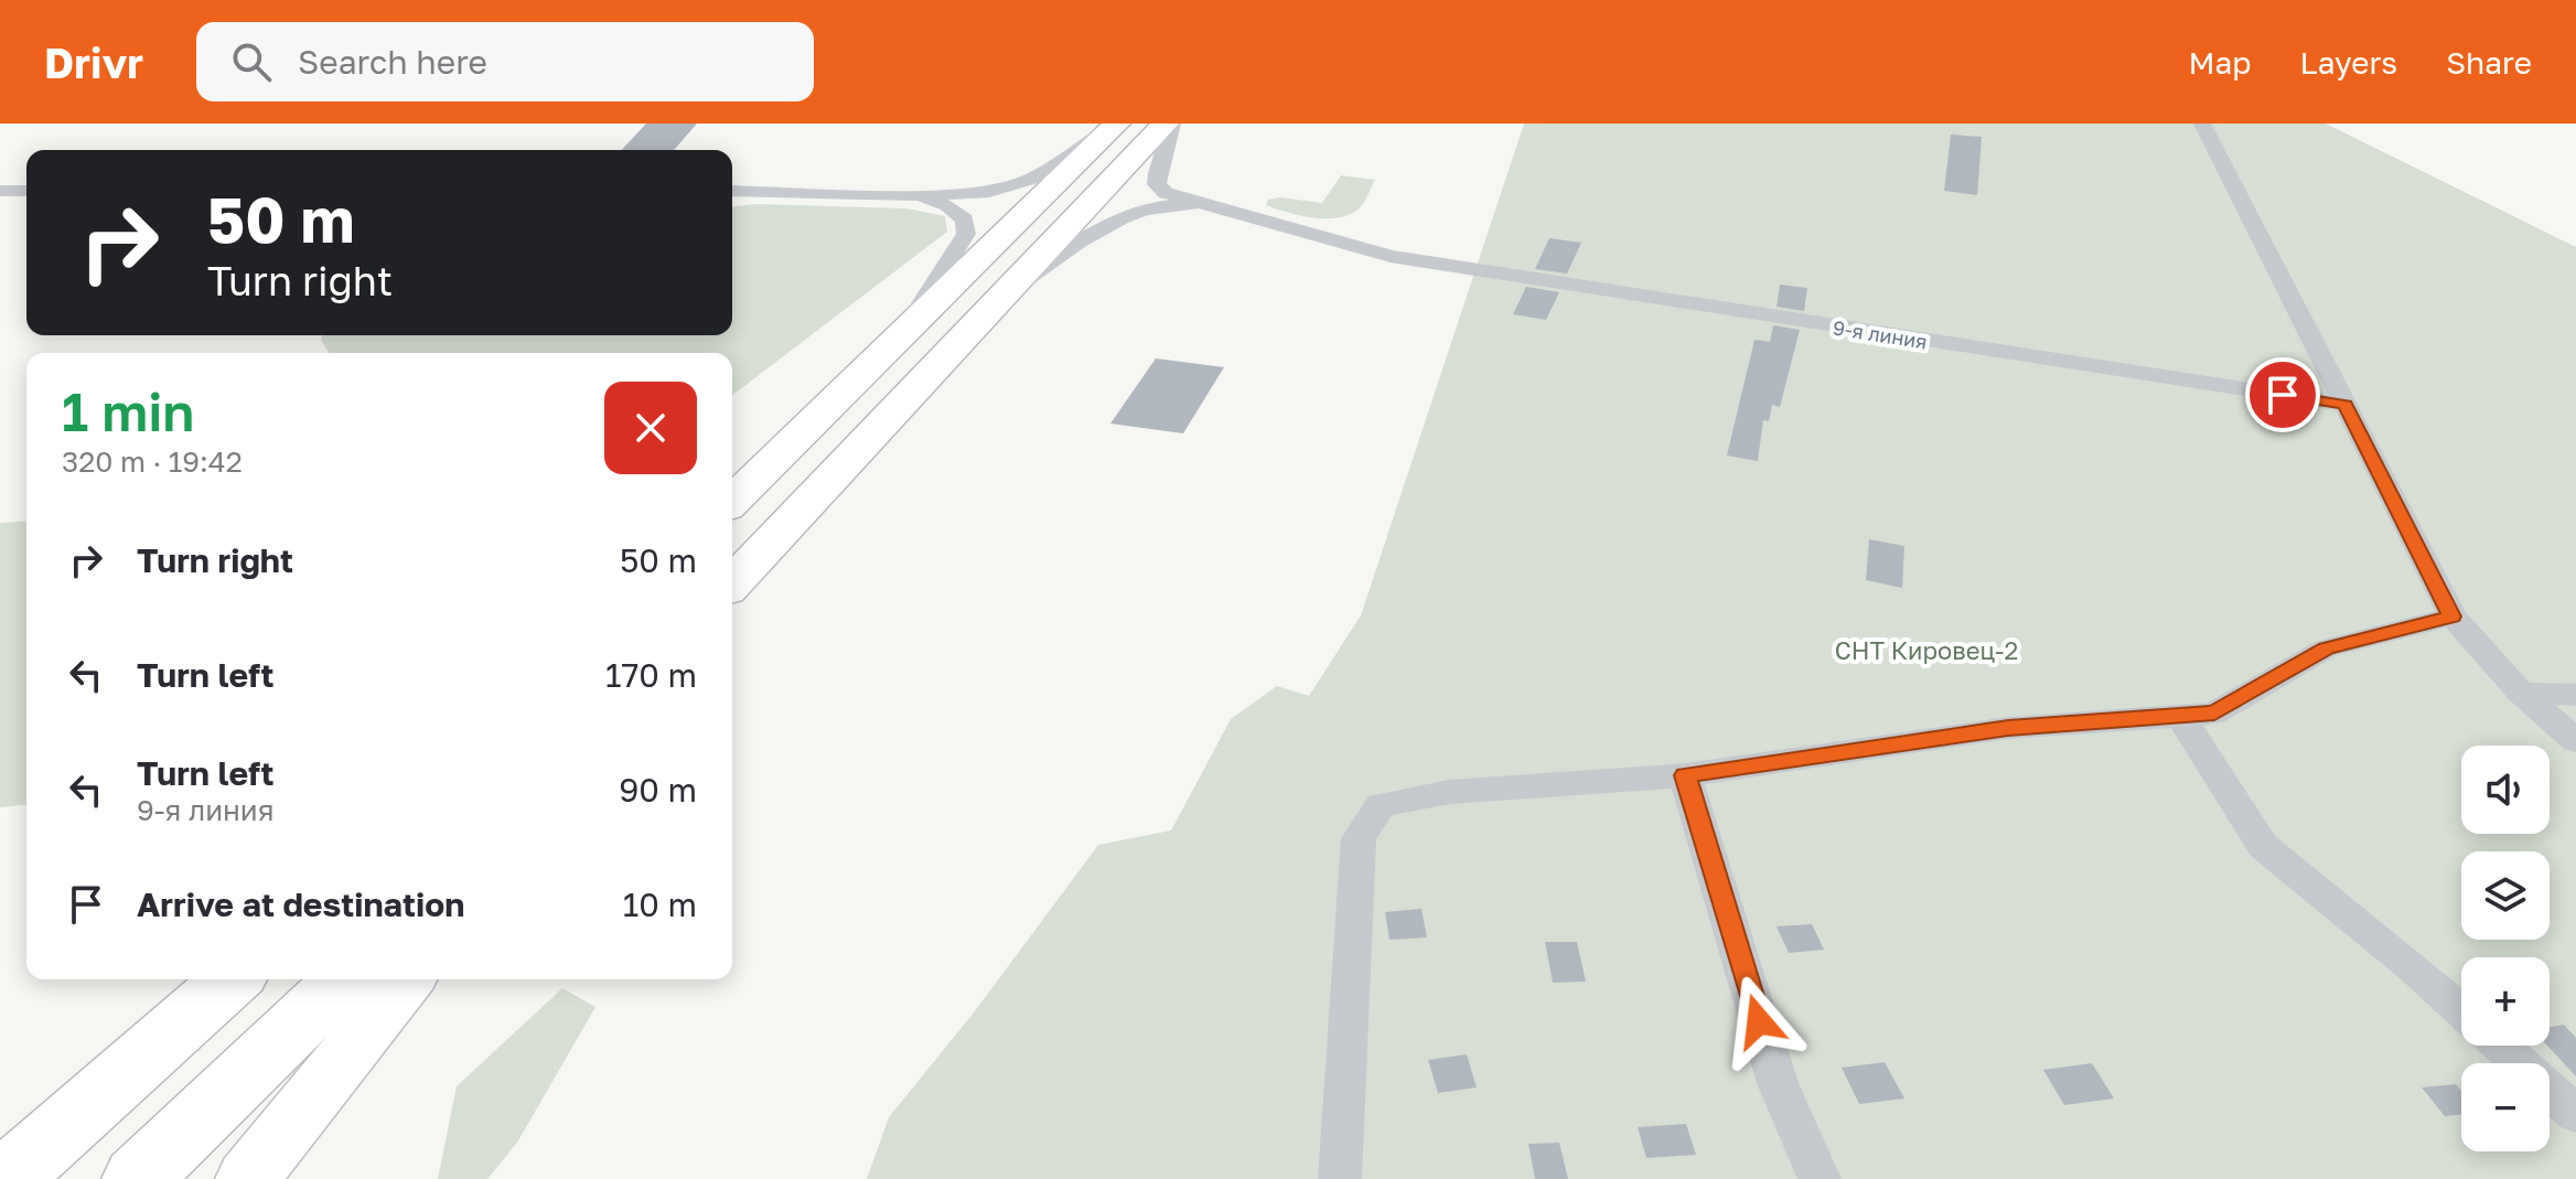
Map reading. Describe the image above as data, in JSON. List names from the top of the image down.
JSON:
{
  "streets": {
    "street": ["9-я линия"]
  },
  "parks": ["СНТ Кировец-2"],
  "page": {
    "header": "Drivr",
    "search": "Search here",
    "nav": ["Map", "Layers", "Share"],
    "turn": ["50 m", "Turn right"],
    "heading": ["1 min", "320 m · 19:42"],
    "list": [
      {
        "name": "Turn right",
        "value": "50 m"
      },
      {
        "name": "Turn left",
        "value": "170 m"
      },
      {
        "name": "Turn left",
        "note": "9-я линия",
        "value": "90 m"
      },
      {
        "name": "Arrive at destination",
        "value": "10 m"
      }
    ],
    "map_buttons": ["+", "−"]
  }
}
